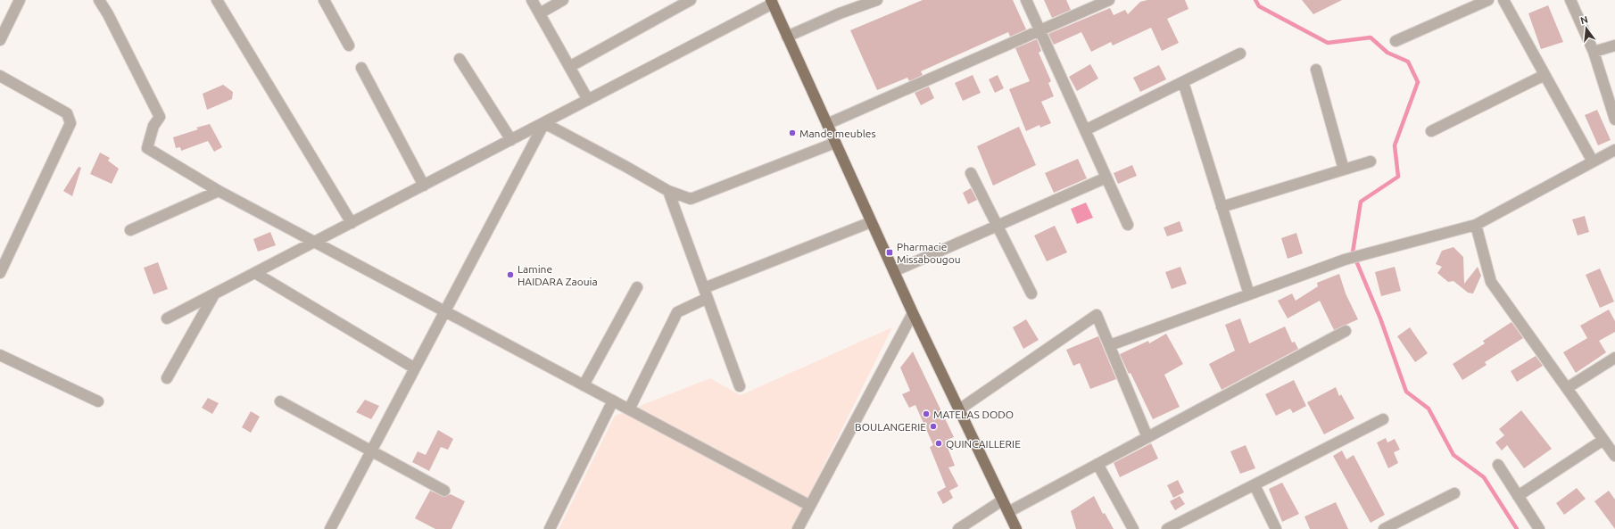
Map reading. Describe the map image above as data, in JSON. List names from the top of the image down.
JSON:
{
  "places": {
    "other": [
      "Mande meubles",
      "Lamine HAIDARA Zaouia",
      "MATELAS DODO",
      "BOULANGERIE",
      "QUINCAILLERIE"
    ],
    "transit": ["Pharmacie Missabougou"]
  },
  "north": "top"
}
